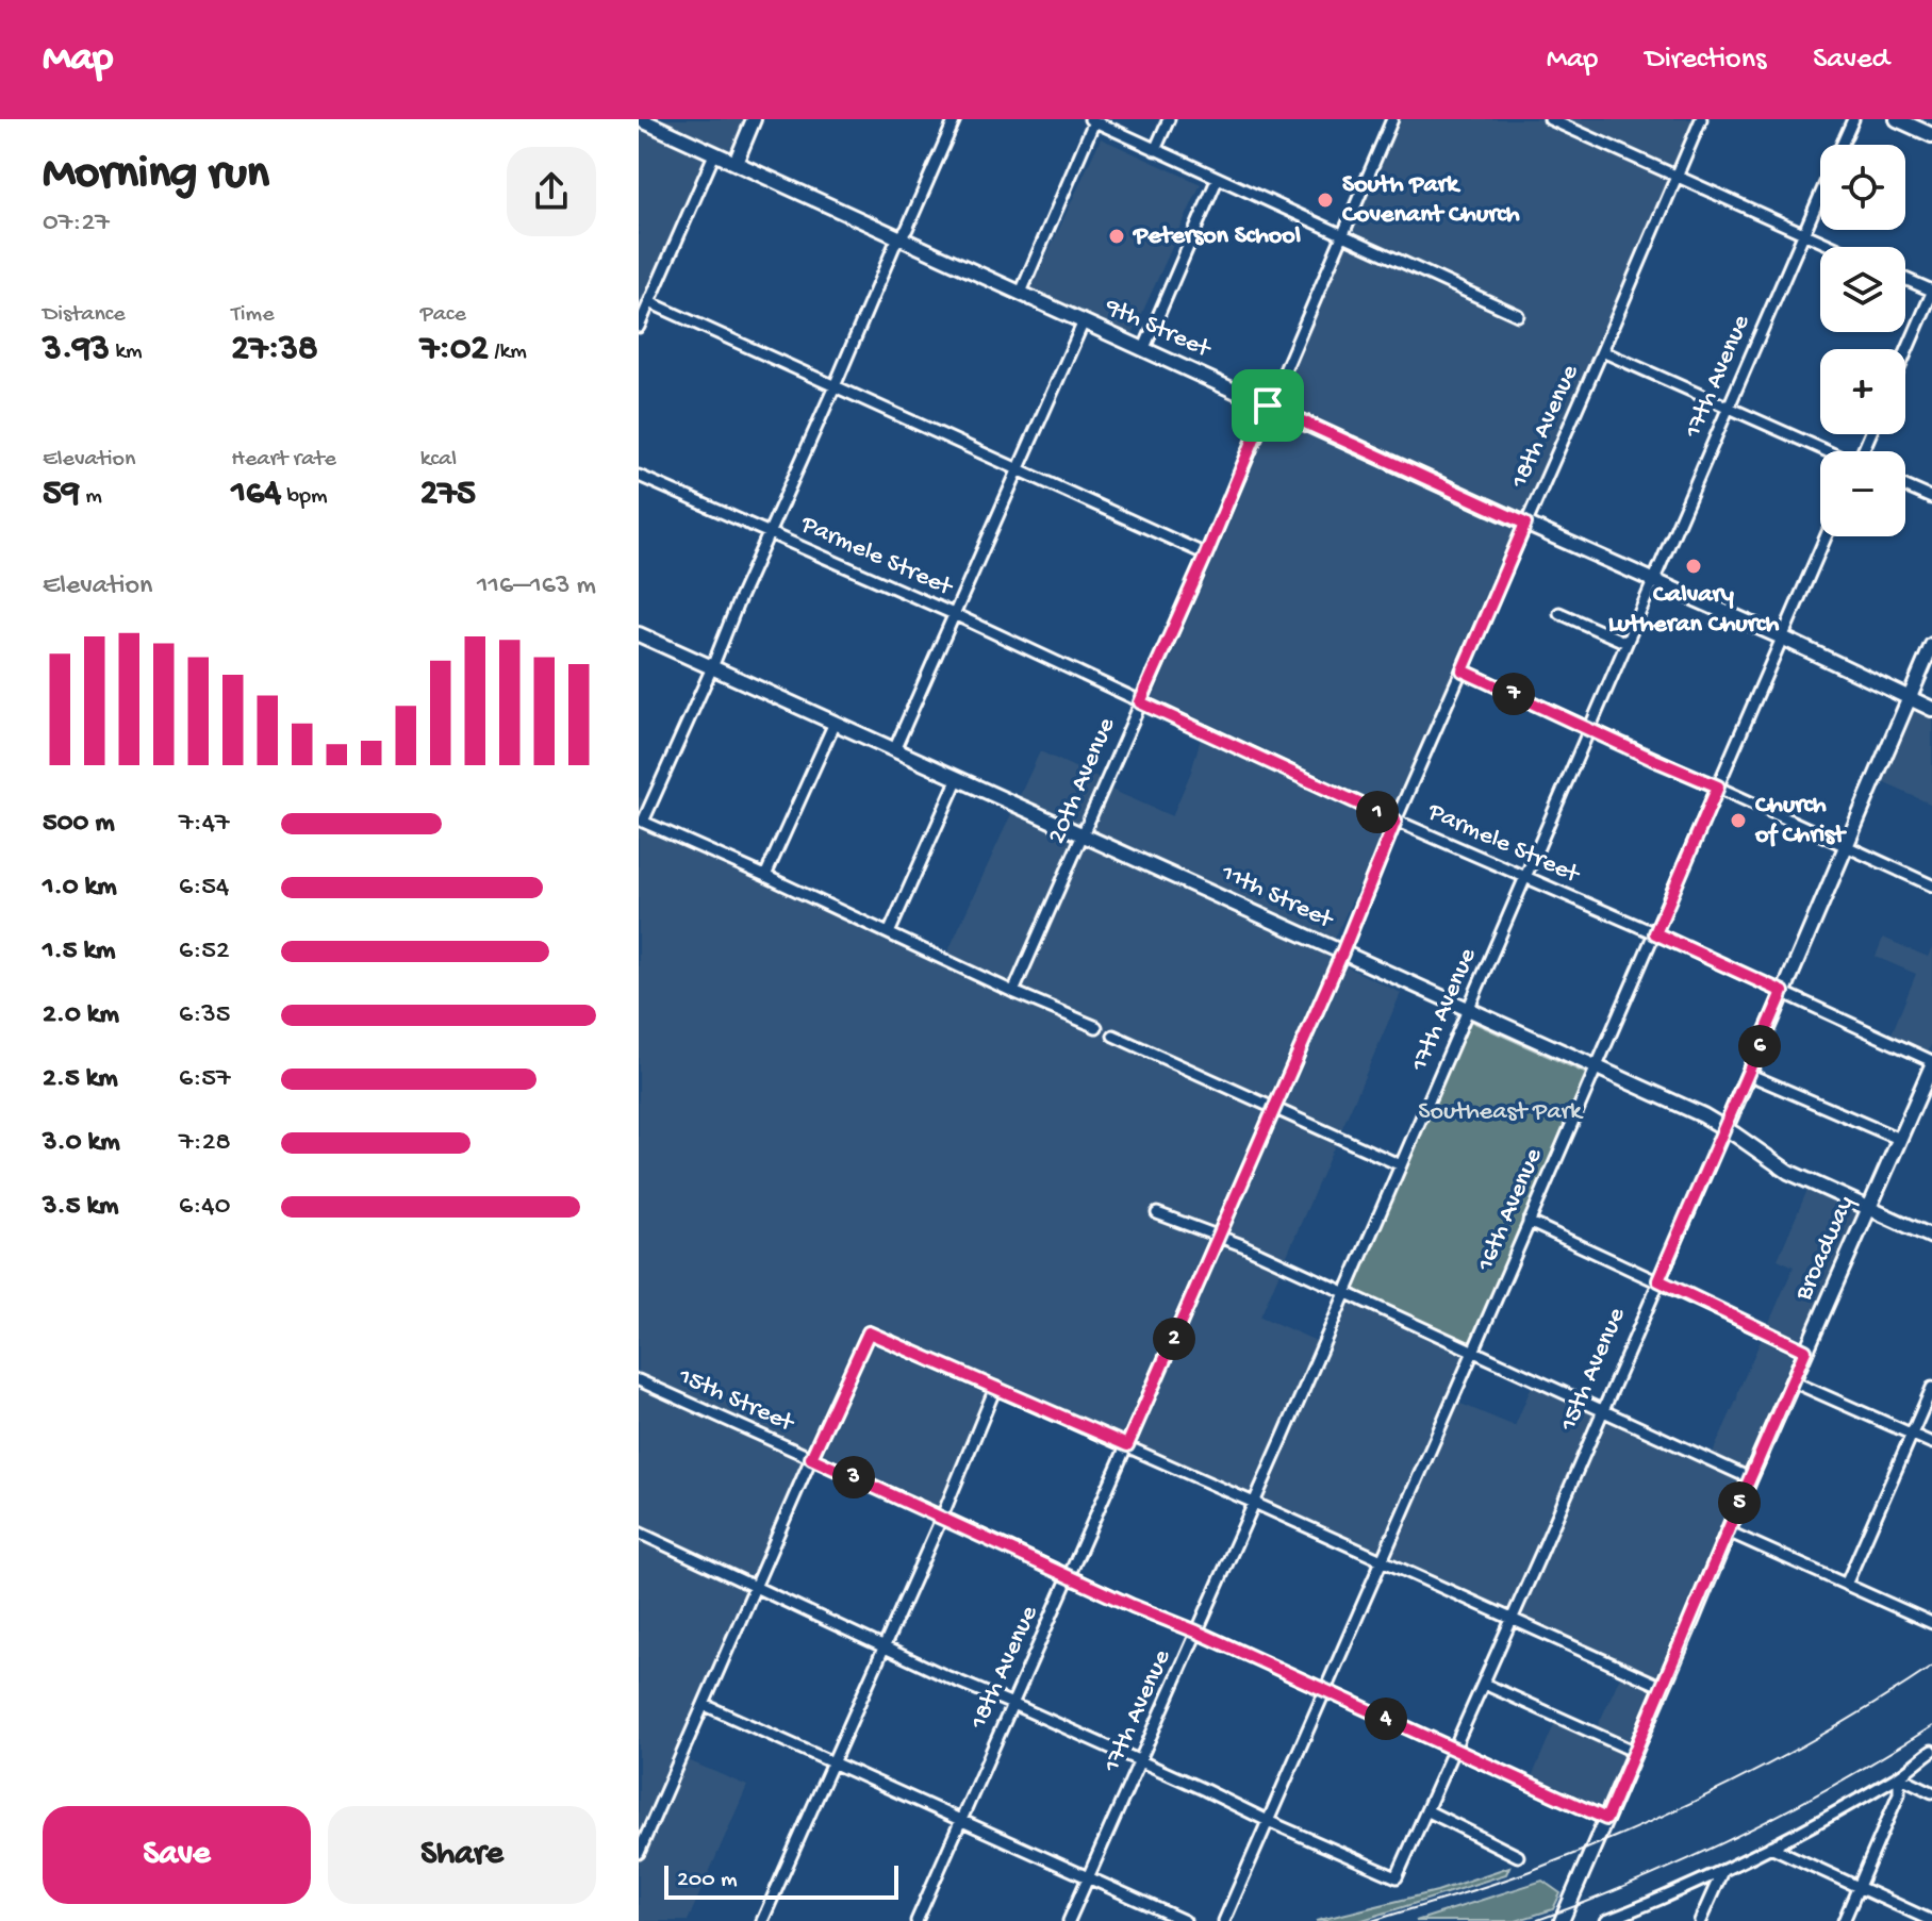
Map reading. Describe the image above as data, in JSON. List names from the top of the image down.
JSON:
{
  "streets": {
    "main road": [
      "9th Street",
      "11th Street",
      "Broadway",
      "15th Avenue"
    ],
    "street": [
      "17th Avenue",
      "18th Avenue",
      "Parmele Street",
      "20th Avenue",
      "16th Avenue",
      "15th Street"
    ]
  },
  "crossings": [
    ["9th Street", "17th Avenue"],
    ["9th Street", "18th Avenue"],
    ["9th Street", "20th Avenue"],
    ["9th Street", "16th Avenue"],
    ["9th Street", "15th Avenue"],
    ["17th Avenue", "Parmele Street"],
    ["17th Avenue", "11th Street"],
    ["17th Avenue", "15th Street"],
    ["18th Avenue", "Parmele Street"],
    ["18th Avenue", "11th Street"],
    ["18th Avenue", "15th Street"],
    ["Parmele Street", "20th Avenue"],
    ["Parmele Street", "16th Avenue"],
    ["Parmele Street", "Broadway"],
    ["Parmele Street", "15th Avenue"],
    ["20th Avenue", "11th Street"],
    ["11th Street", "16th Avenue"],
    ["11th Street", "Broadway"],
    ["11th Street", "15th Avenue"],
    ["16th Avenue", "15th Avenue"],
    ["16th Avenue", "15th Street"],
    ["Broadway", "15th Street"],
    ["15th Avenue", "15th Street"]
  ],
  "parks": ["Southeast Park"],
  "places": [
    "South Park Covenant Church",
    "Peterson School",
    "Calvary Lutheran Church",
    "Church of Christ"
  ],
  "scale_bar": "200 m",
  "page": {
    "header": "Map",
    "nav": ["Map", "Directions", "Saved"],
    "heading": ["Morning run", "07:27"],
    "map_buttons": ["+", "−"],
    "stats": [
      ["Distance", "3.93 km"],
      ["Time", "27:38"],
      ["Pace", "7:02 /km"],
      ["Elevation", "59 m"],
      ["Heart rate", "164 bpm"],
      ["kcal", "275"]
    ],
    "chart": ["Elevation", "116–163 m"],
    "pins": [
      "7",
      "1",
      "6",
      "2",
      "3",
      "5",
      "4"
    ],
    "list": [
      {
        "name": "500 m",
        "note": "7:47"
      },
      {
        "name": "1.0 km",
        "note": "6:54"
      },
      {
        "name": "1.5 km",
        "note": "6:52"
      },
      {
        "name": "2.0 km",
        "note": "6:35"
      },
      {
        "name": "2.5 km",
        "note": "6:57"
      },
      {
        "name": "3.0 km",
        "note": "7:28"
      },
      {
        "name": "3.5 km",
        "note": "6:40"
      }
    ],
    "buttons": ["Save", "Share"],
    "scale": "200 m"
  }
}
